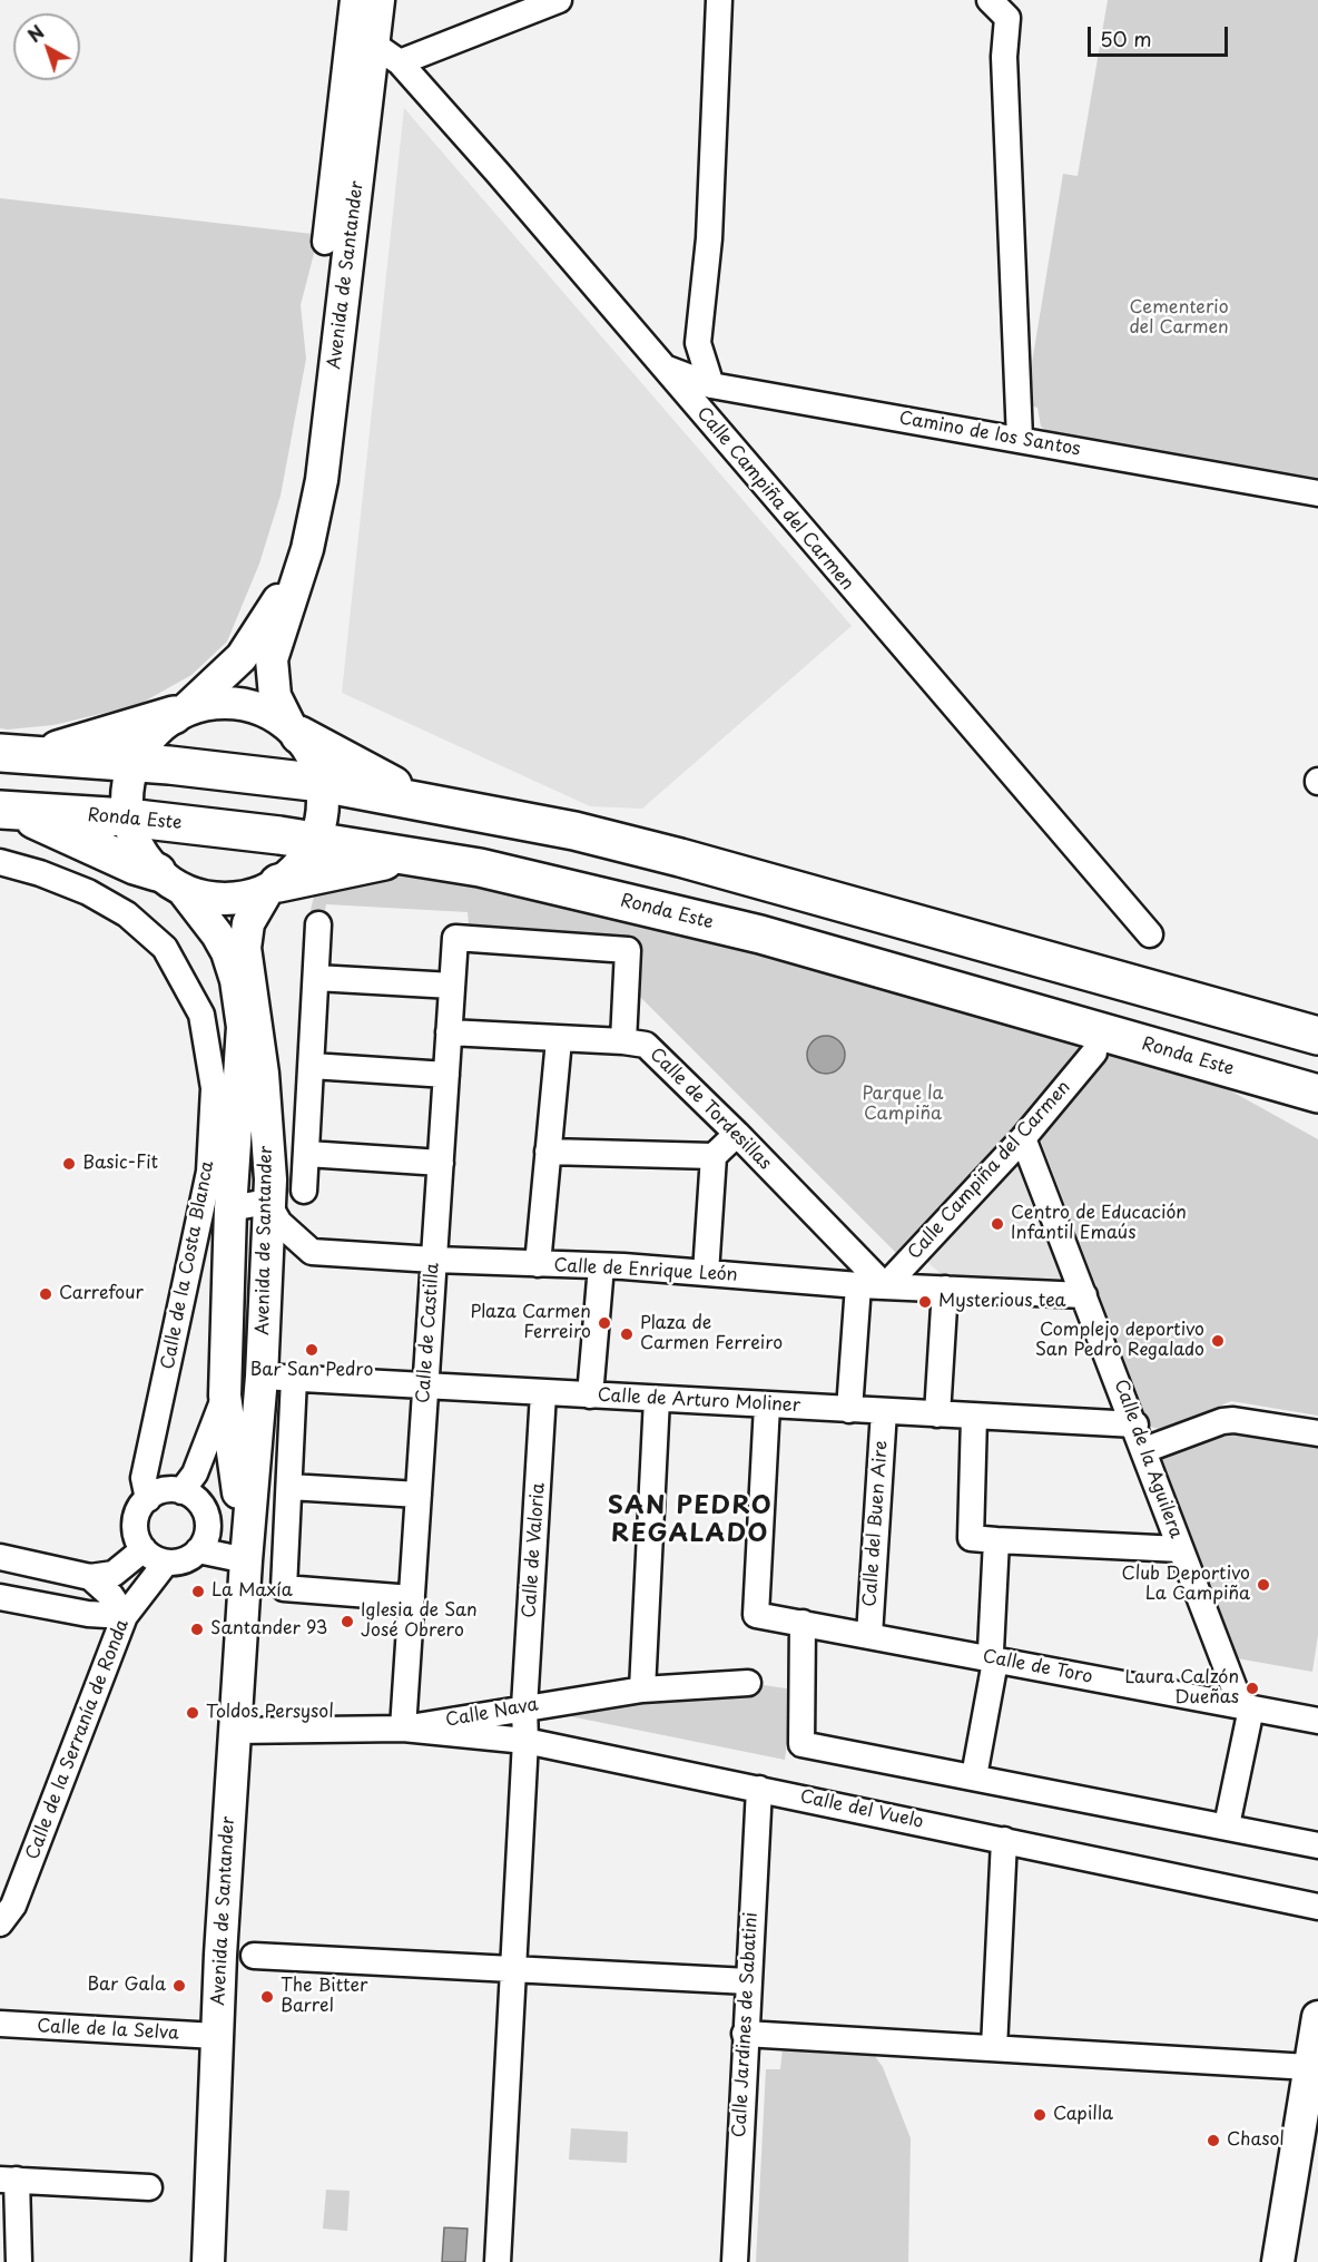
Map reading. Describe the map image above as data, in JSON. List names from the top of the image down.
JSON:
{
  "streets": {
    "highway": ["Ronda Este"],
    "main road": ["Avenida de Santander"],
    "street": [
      "Camino de los Santos",
      "Calle Campiña del Carmen",
      "Calle de Tordesillas",
      "Calle de la Costa Blanca",
      "Calle de Enrique León",
      "Calle de Castilla",
      "Calle de Arturo Moliner",
      "Calle de la Aguilera",
      "Calle del Buen Aire",
      "Calle de Valoria",
      "Calle de Toro",
      "Calle Nava",
      "Calle de la Serranía de Ronda",
      "Calle del Vuelo",
      "Calle Jardines de Sabatini",
      "Calle de la Selva"
    ]
  },
  "crossings": [
    ["Avenida de Santander", "Calle Campiña del Carmen"],
    ["Avenida de Santander", "Ronda Este"],
    ["Avenida de Santander", "Calle de la Costa Blanca"],
    ["Avenida de Santander", "Calle de Enrique León"],
    ["Avenida de Santander", "Calle de Arturo Moliner"],
    ["Avenida de Santander", "Calle Nava"],
    ["Avenida de Santander", "Calle de la Serranía de Ronda"],
    ["Avenida de Santander", "Calle de la Selva"],
    ["Camino de los Santos", "Calle Campiña del Carmen"],
    ["Calle Campiña del Carmen", "Calle de Tordesillas"],
    ["Calle Campiña del Carmen", "Calle de Enrique León"],
    ["Calle Campiña del Carmen", "Calle de la Aguilera"],
    ["Calle de Tordesillas", "Calle de Enrique León"],
    ["Calle de Tordesillas", "Calle de Castilla"],
    ["Calle de la Costa Blanca", "Calle de la Serranía de Ronda"],
    ["Calle de Enrique León", "Calle de Castilla"],
    ["Calle de Enrique León", "Calle de la Aguilera"],
    ["Calle de Castilla", "Calle de Arturo Moliner"],
    ["Calle de Castilla", "Calle Nava"],
    ["Calle de Castilla", "Calle del Vuelo"],
    ["Calle de Arturo Moliner", "Calle de la Aguilera"],
    ["Calle de Arturo Moliner", "Calle del Buen Aire"],
    ["Calle de Arturo Moliner", "Calle de Valoria"],
    ["Calle de Arturo Moliner", "Calle de Toro"],
    ["Calle de la Aguilera", "Calle de Toro"],
    ["Calle del Buen Aire", "Calle de Toro"],
    ["Calle de Valoria", "Calle Nava"],
    ["Calle de Valoria", "Calle del Vuelo"],
    ["Calle Nava", "Calle del Vuelo"],
    ["Calle del Vuelo", "Calle Jardines de Sabatini"]
  ],
  "districts": ["SAN PEDRO REGALADO"],
  "parks": ["Cementerio del Carmen", "Parque la Campiña"],
  "places": [
    "Basic-Fit",
    "Centro de Educación Infantil Emaús",
    "Carrefour",
    "Mysterious tea",
    "Plaza Carmen Ferreiro",
    "Plaza de Carmen Ferreiro",
    "Complejo deportivo San Pedro Regalado",
    "Bar San Pedro",
    "Club Deportivo La Campiña",
    "La Maxía",
    "Iglesia de San José Obrero",
    "Santander 93",
    "Laura Calzón Dueñas",
    "Toldos Persysol",
    "Bar Gala",
    "The Bitter Barrel",
    "Capilla",
    "Chasol"
  ],
  "scale_bar": "50 m",
  "north": "top left"
}
